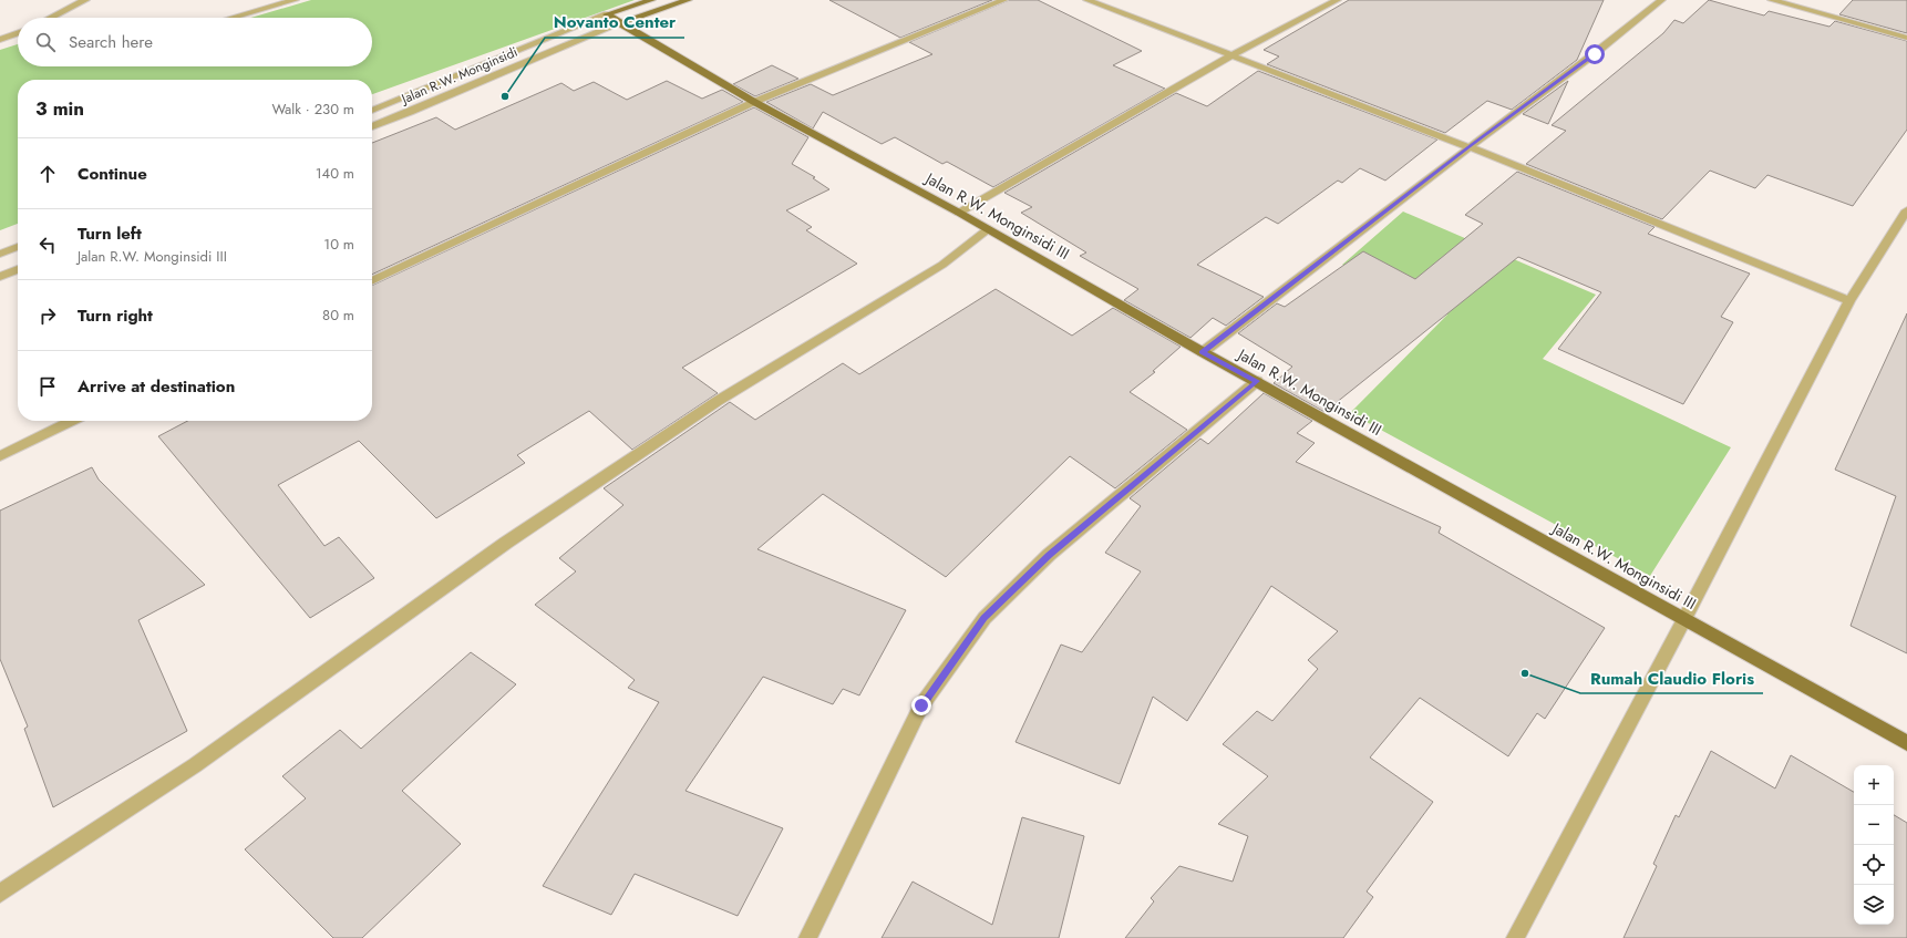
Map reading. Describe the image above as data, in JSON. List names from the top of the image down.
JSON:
{
  "streets": {
    "main road": ["Jalan R.W. Monginsidi", "Jalan R.W. Monginsidi III"]
  },
  "crossings": [
    ["Jalan R.W. Monginsidi", "Jalan R.W. Monginsidi III"]
  ],
  "places": ["Novanto Center", "Rumah Claudio Floris"],
  "page": {
    "search": "Search here",
    "heading": ["3 min", "Walk · 230 m"],
    "list": [
      ["Continue", "140 m"],
      ["Turn left", "Jalan R.W. Monginsidi III", "10 m"],
      ["Turn right", "80 m"],
      "Arrive at destination"
    ],
    "map_buttons": ["+", "−"]
  }
}
